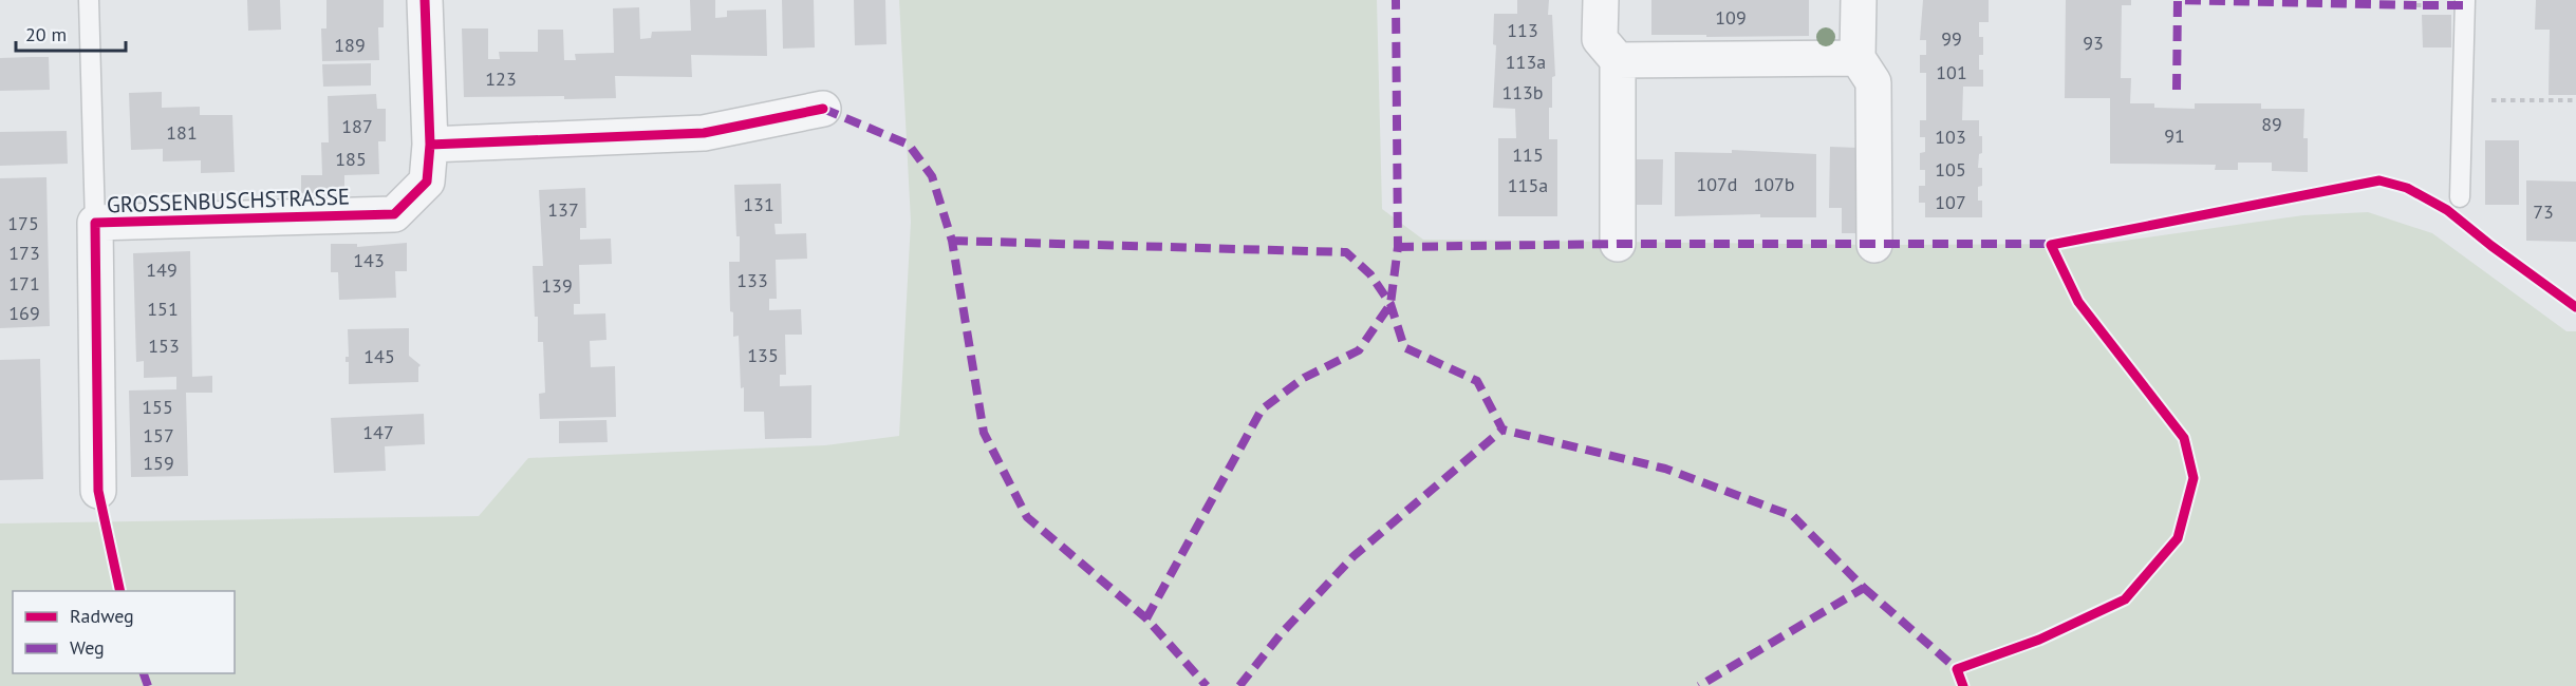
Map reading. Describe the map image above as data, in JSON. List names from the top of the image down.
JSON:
{
  "streets": {
    "street": ["GROSSENBUSCHSTRASSE"]
  },
  "house_numbers": [
    "109",
    "113",
    "99",
    "93",
    "189",
    "113a",
    "101",
    "123",
    "113b",
    "89",
    "187",
    "181",
    "91",
    "103",
    "115",
    "185",
    "105",
    "107d",
    "107b",
    "115a",
    "107",
    "131",
    "137",
    "73",
    "175",
    "173",
    "143",
    "149",
    "133",
    "171",
    "139",
    "151",
    "169",
    "153",
    "135",
    "145",
    "155",
    "147",
    "157",
    "159"
  ],
  "legend": ["Radweg", "Weg"],
  "scale_bar": "20 m"
}
